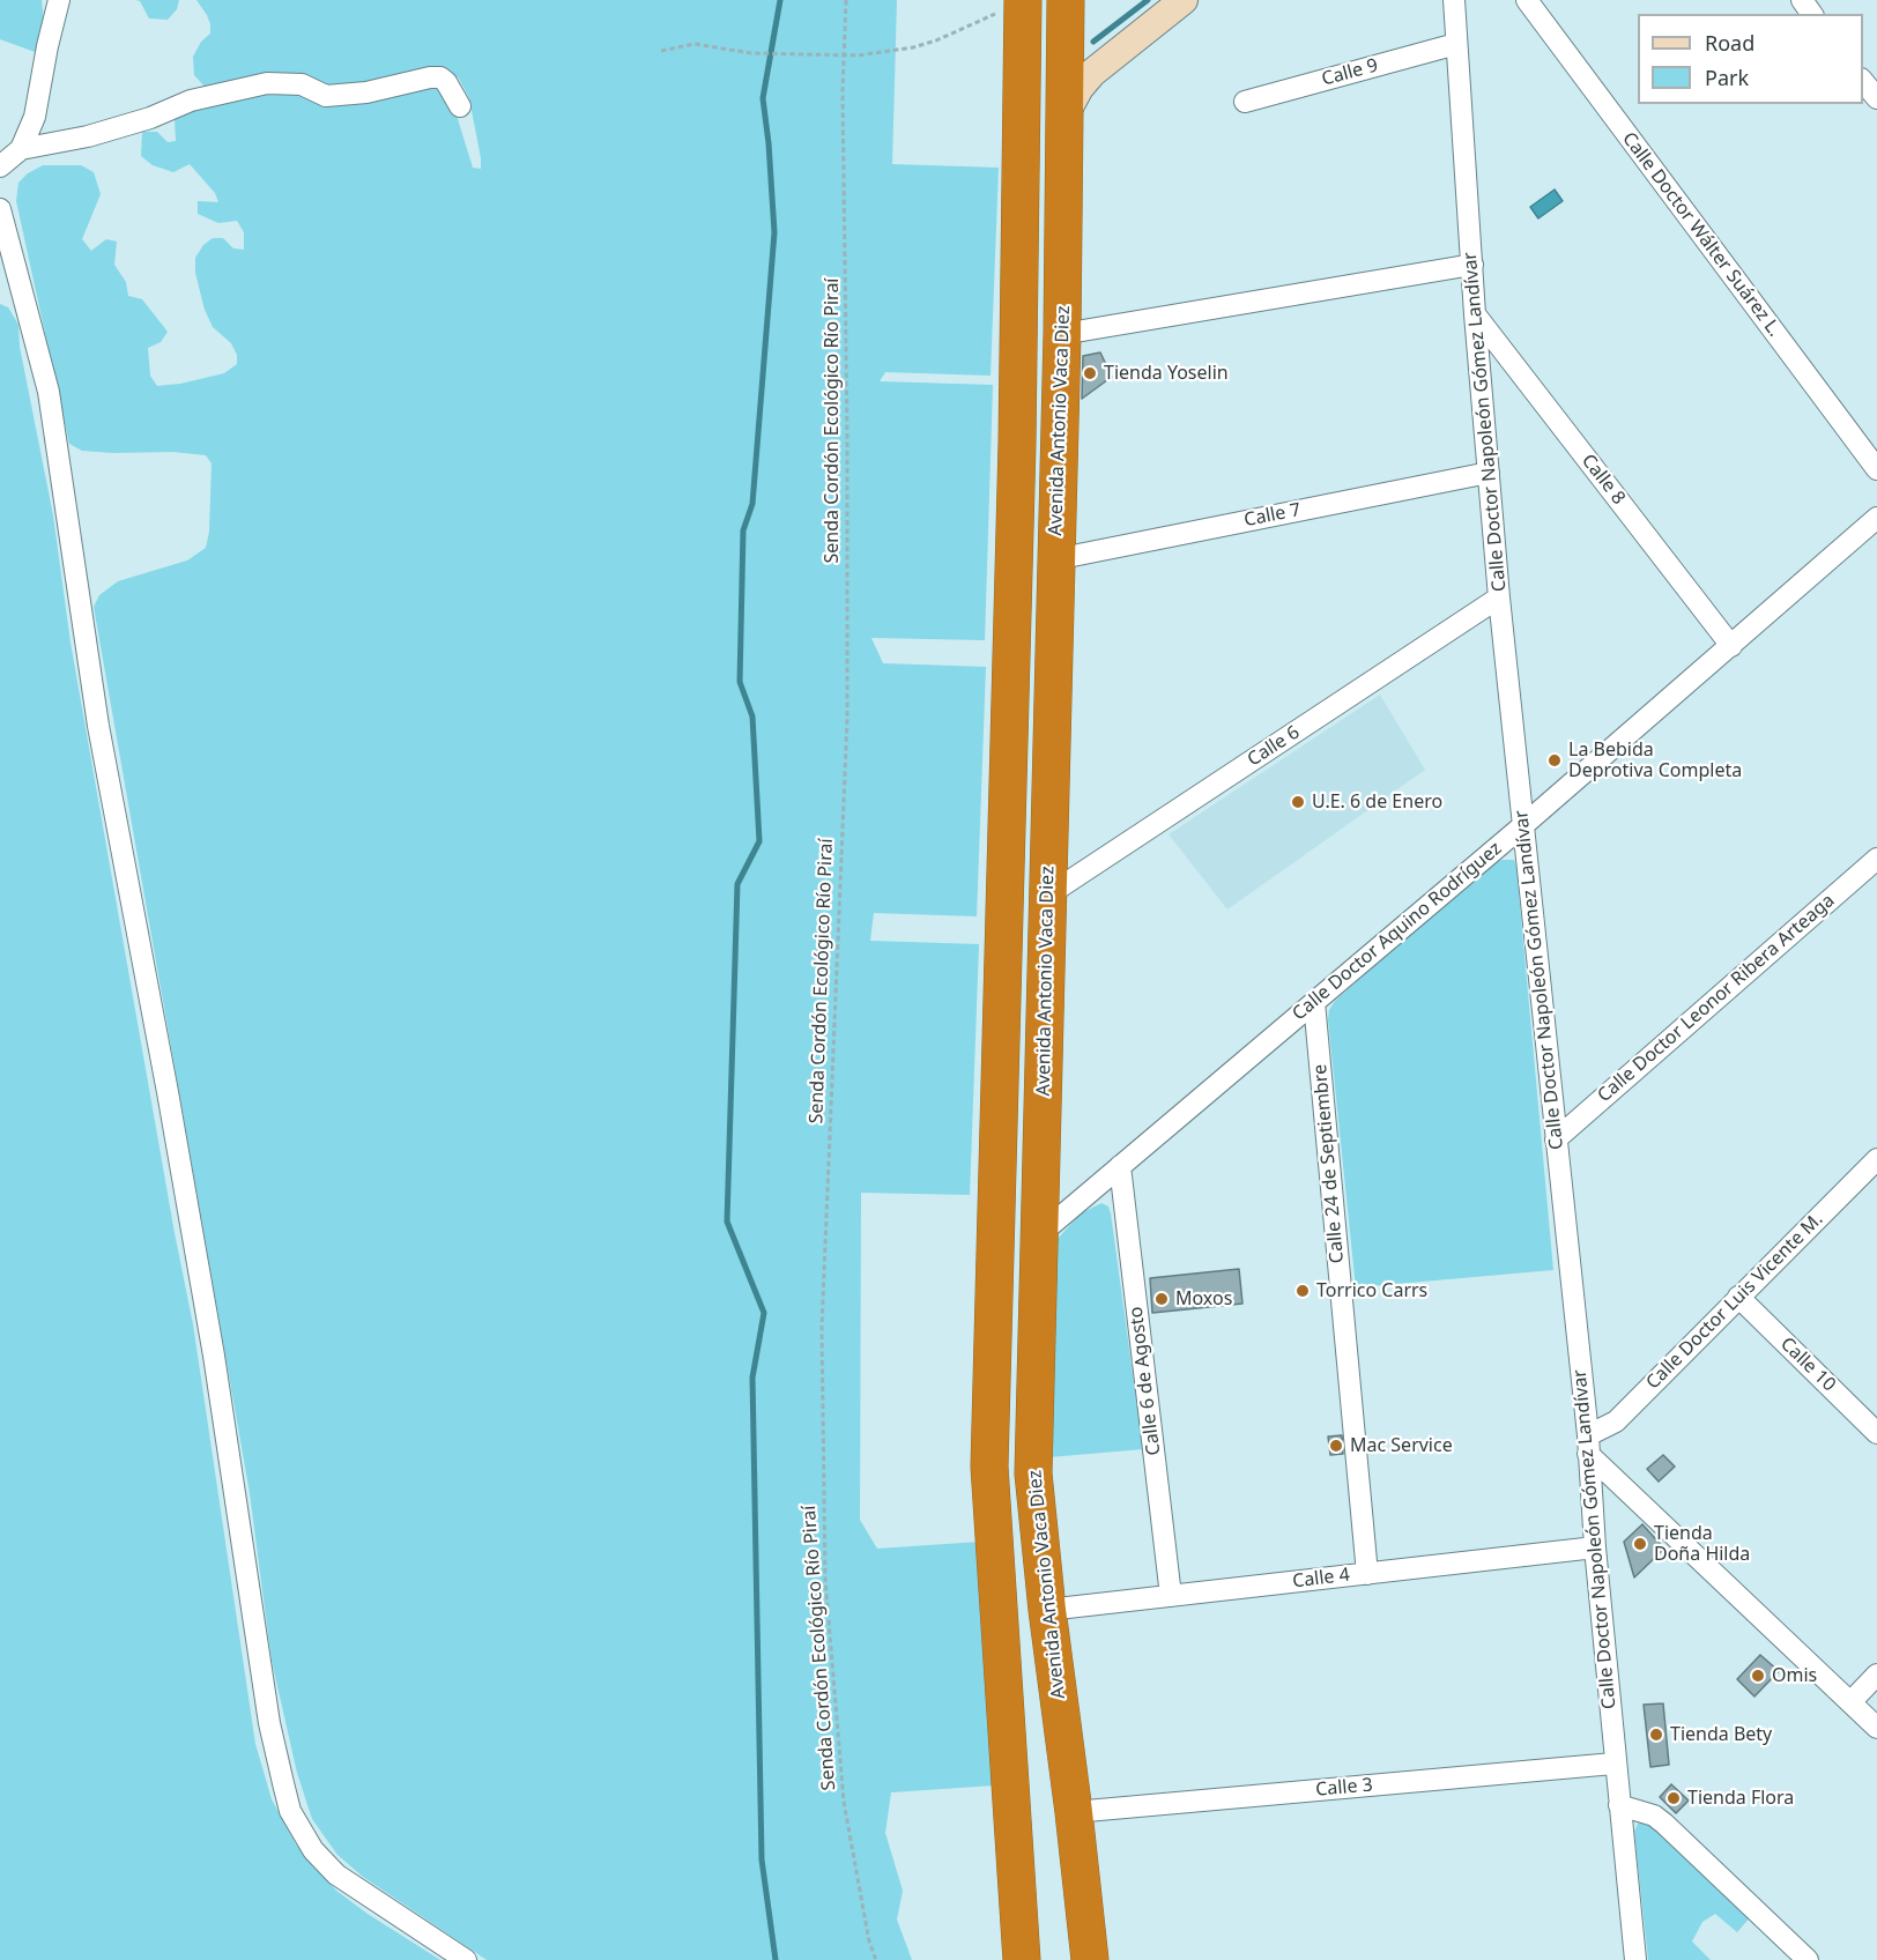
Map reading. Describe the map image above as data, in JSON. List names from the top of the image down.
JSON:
{
  "streets": {
    "highway": ["Avenida Antonio Vaca Diez"],
    "street": [
      "Calle 9",
      "Calle Doctor Wálter Suárez L.",
      "Calle Doctor Napoleón Gómez Landívar",
      "Calle 8",
      "Calle 7",
      "Calle 6",
      "Calle Doctor Aquino Rodríguez",
      "Calle Doctor Leonor Ribera Arteaga",
      "Calle 24 de Septiembre",
      "Calle Doctor Luis Vicente M.",
      "Calle 10",
      "Calle 6 de Agosto",
      "Calle 4",
      "Calle 3"
    ],
    "path": ["Senda Cordón Ecológico Río Piraí"]
  },
  "crossings": [
    ["Calle 9", "Calle Doctor Napoleón Gómez Landívar"],
    ["Avenida Antonio Vaca Diez", "Calle 7"],
    ["Avenida Antonio Vaca Diez", "Calle 6"],
    ["Avenida Antonio Vaca Diez", "Calle Doctor Aquino Rodríguez"],
    ["Avenida Antonio Vaca Diez", "Calle 4"],
    ["Avenida Antonio Vaca Diez", "Calle 3"],
    ["Calle Doctor Napoleón Gómez Landívar", "Calle 8"],
    ["Calle Doctor Napoleón Gómez Landívar", "Calle 7"],
    ["Calle Doctor Napoleón Gómez Landívar", "Calle 6"],
    ["Calle Doctor Napoleón Gómez Landívar", "Calle Doctor Aquino Rodríguez"],
    ["Calle Doctor Napoleón Gómez Landívar", "Calle Doctor Leonor Ribera Arteaga"],
    ["Calle Doctor Napoleón Gómez Landívar", "Calle Doctor Luis Vicente M."],
    ["Calle Doctor Napoleón Gómez Landívar", "Calle 4"],
    ["Calle Doctor Napoleón Gómez Landívar", "Calle 3"],
    ["Calle 8", "Calle Doctor Aquino Rodríguez"],
    ["Calle Doctor Aquino Rodríguez", "Calle 24 de Septiembre"],
    ["Calle Doctor Aquino Rodríguez", "Calle 6 de Agosto"],
    ["Calle 24 de Septiembre", "Calle 4"],
    ["Calle Doctor Luis Vicente M.", "Calle 10"],
    ["Calle 6 de Agosto", "Calle 4"]
  ],
  "places": [
    "Tienda Yoselin",
    "La Bebida Deprotiva Completa",
    "U.E. 6 de Enero",
    "Torrico Carrs",
    "Moxos",
    "Mac Service",
    "Tienda Doña Hilda",
    "Omis",
    "Tienda Bety",
    "Tienda Flora"
  ],
  "legend": ["Road", "Park"]
}
